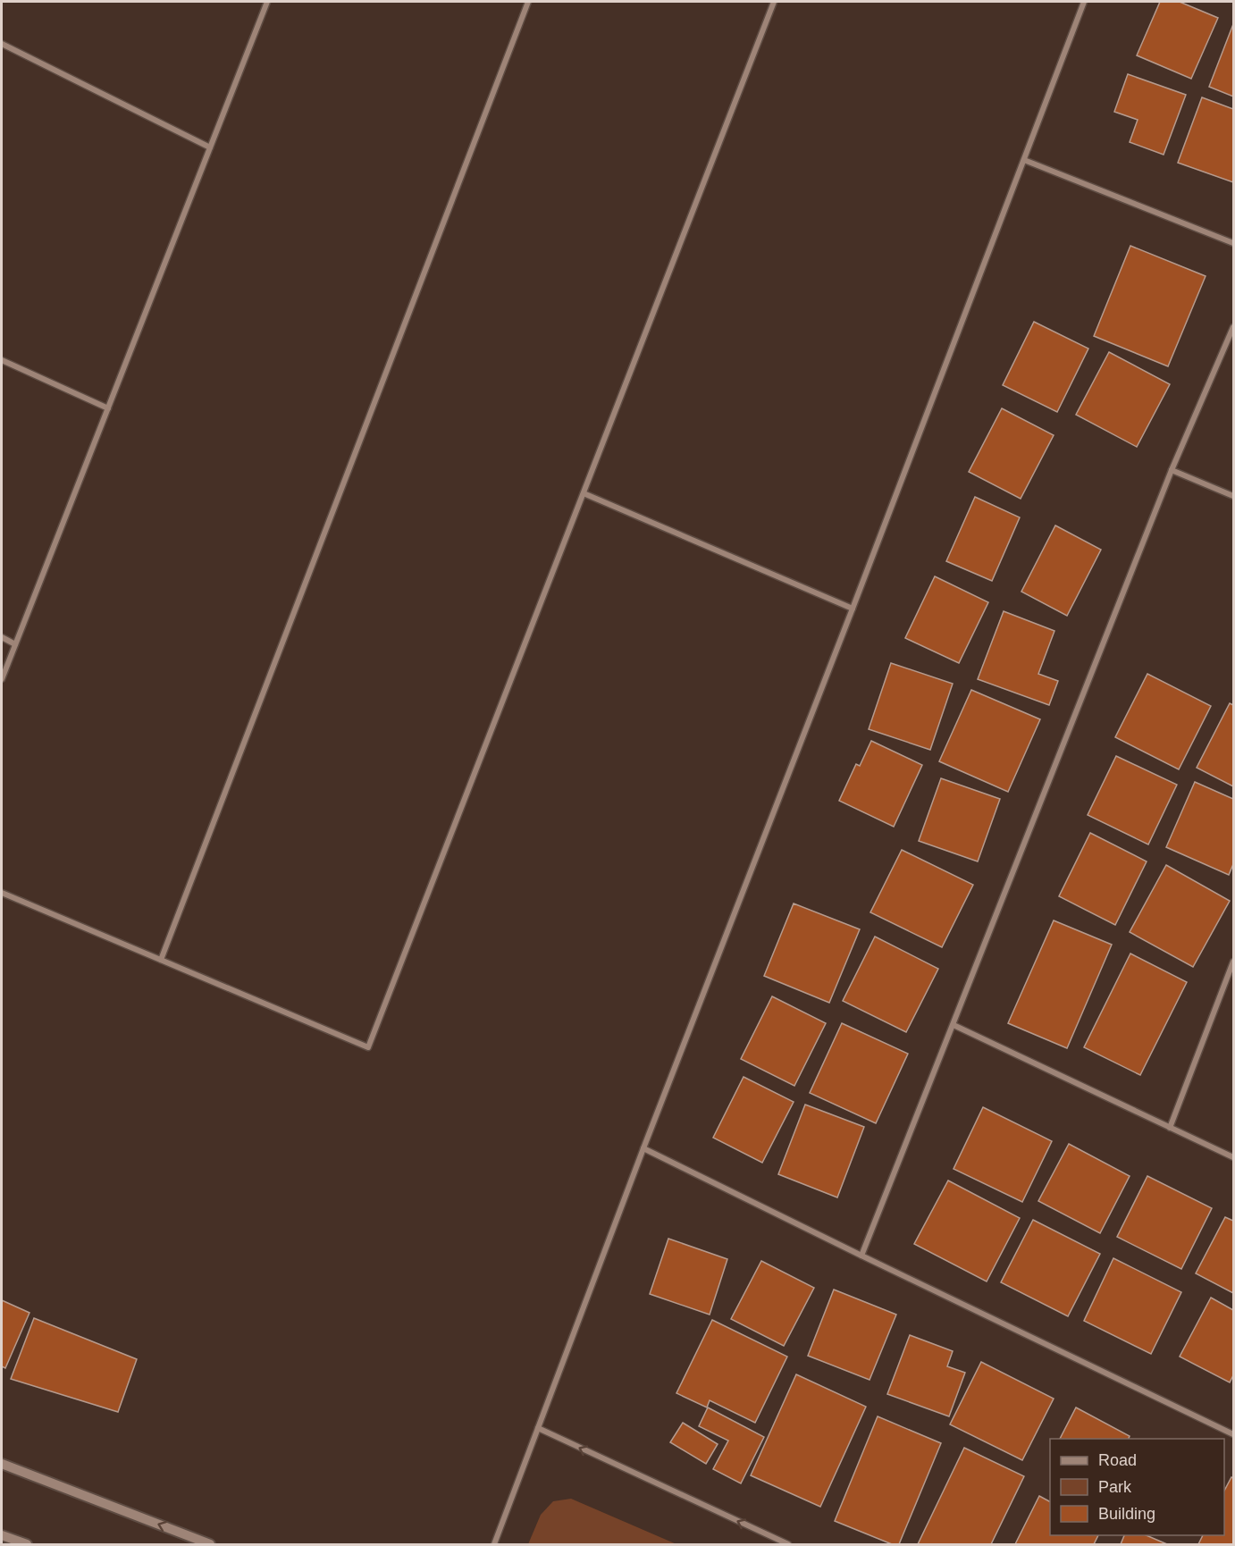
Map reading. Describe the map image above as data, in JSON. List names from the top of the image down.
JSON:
{
  "legend": ["Road", "Park", "Building"]
}
